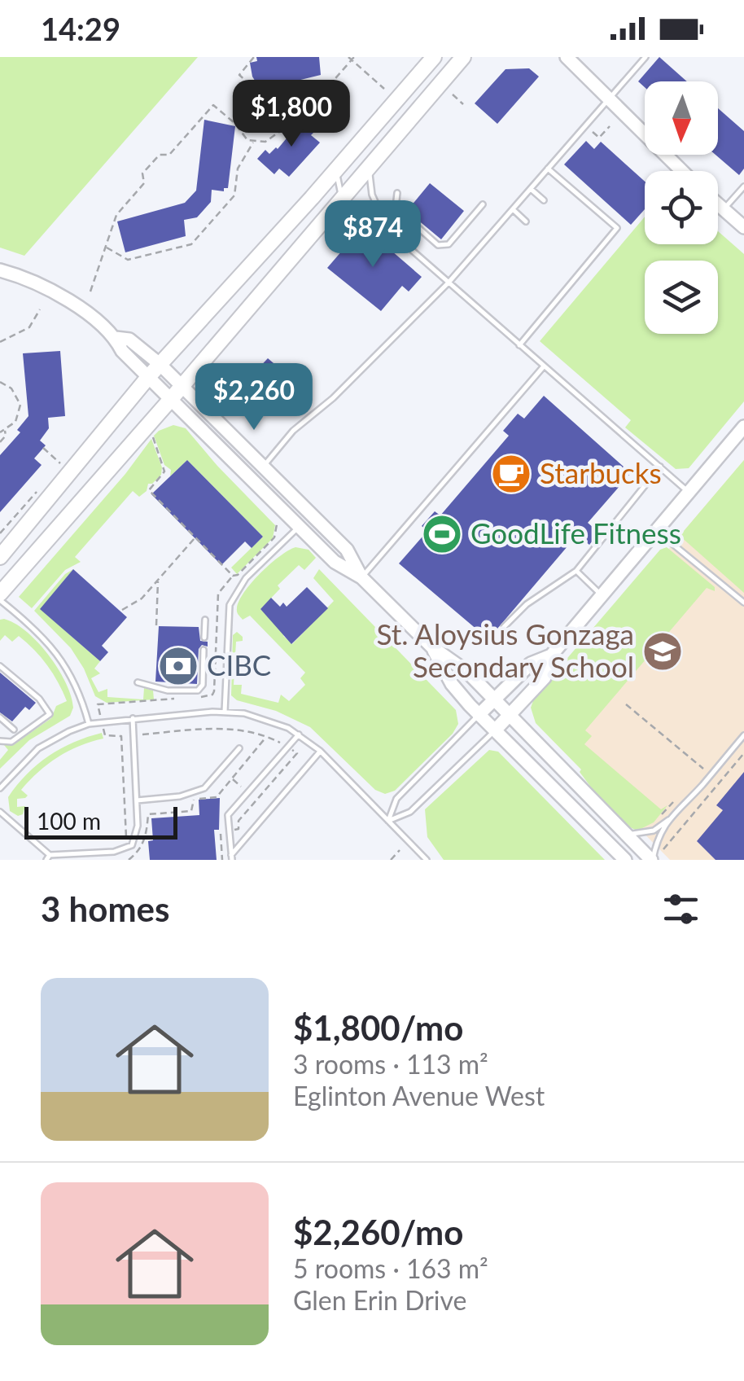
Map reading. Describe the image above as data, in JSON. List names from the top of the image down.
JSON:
{
  "places": {
    "cafe": ["Starbucks"],
    "sports": ["GoodLife Fitness"],
    "school or university": ["St. Aloysius Gonzaga Secondary School"],
    "bank": ["CIBC"]
  },
  "scale_bar": "100 m",
  "north": "bottom",
  "page": {
    "status": "14:29",
    "price": ["$1,800", "$874", "$2,260"],
    "scale": "100 m",
    "heading": "3 homes",
    "list": [
      {
        "name": "$1,800/mo",
        "note": "3 rooms · 113 m² · Eglinton Avenue West"
      },
      {
        "name": "$2,260/mo",
        "note": "5 rooms · 163 m² · Glen Erin Drive"
      }
    ]
  }
}
